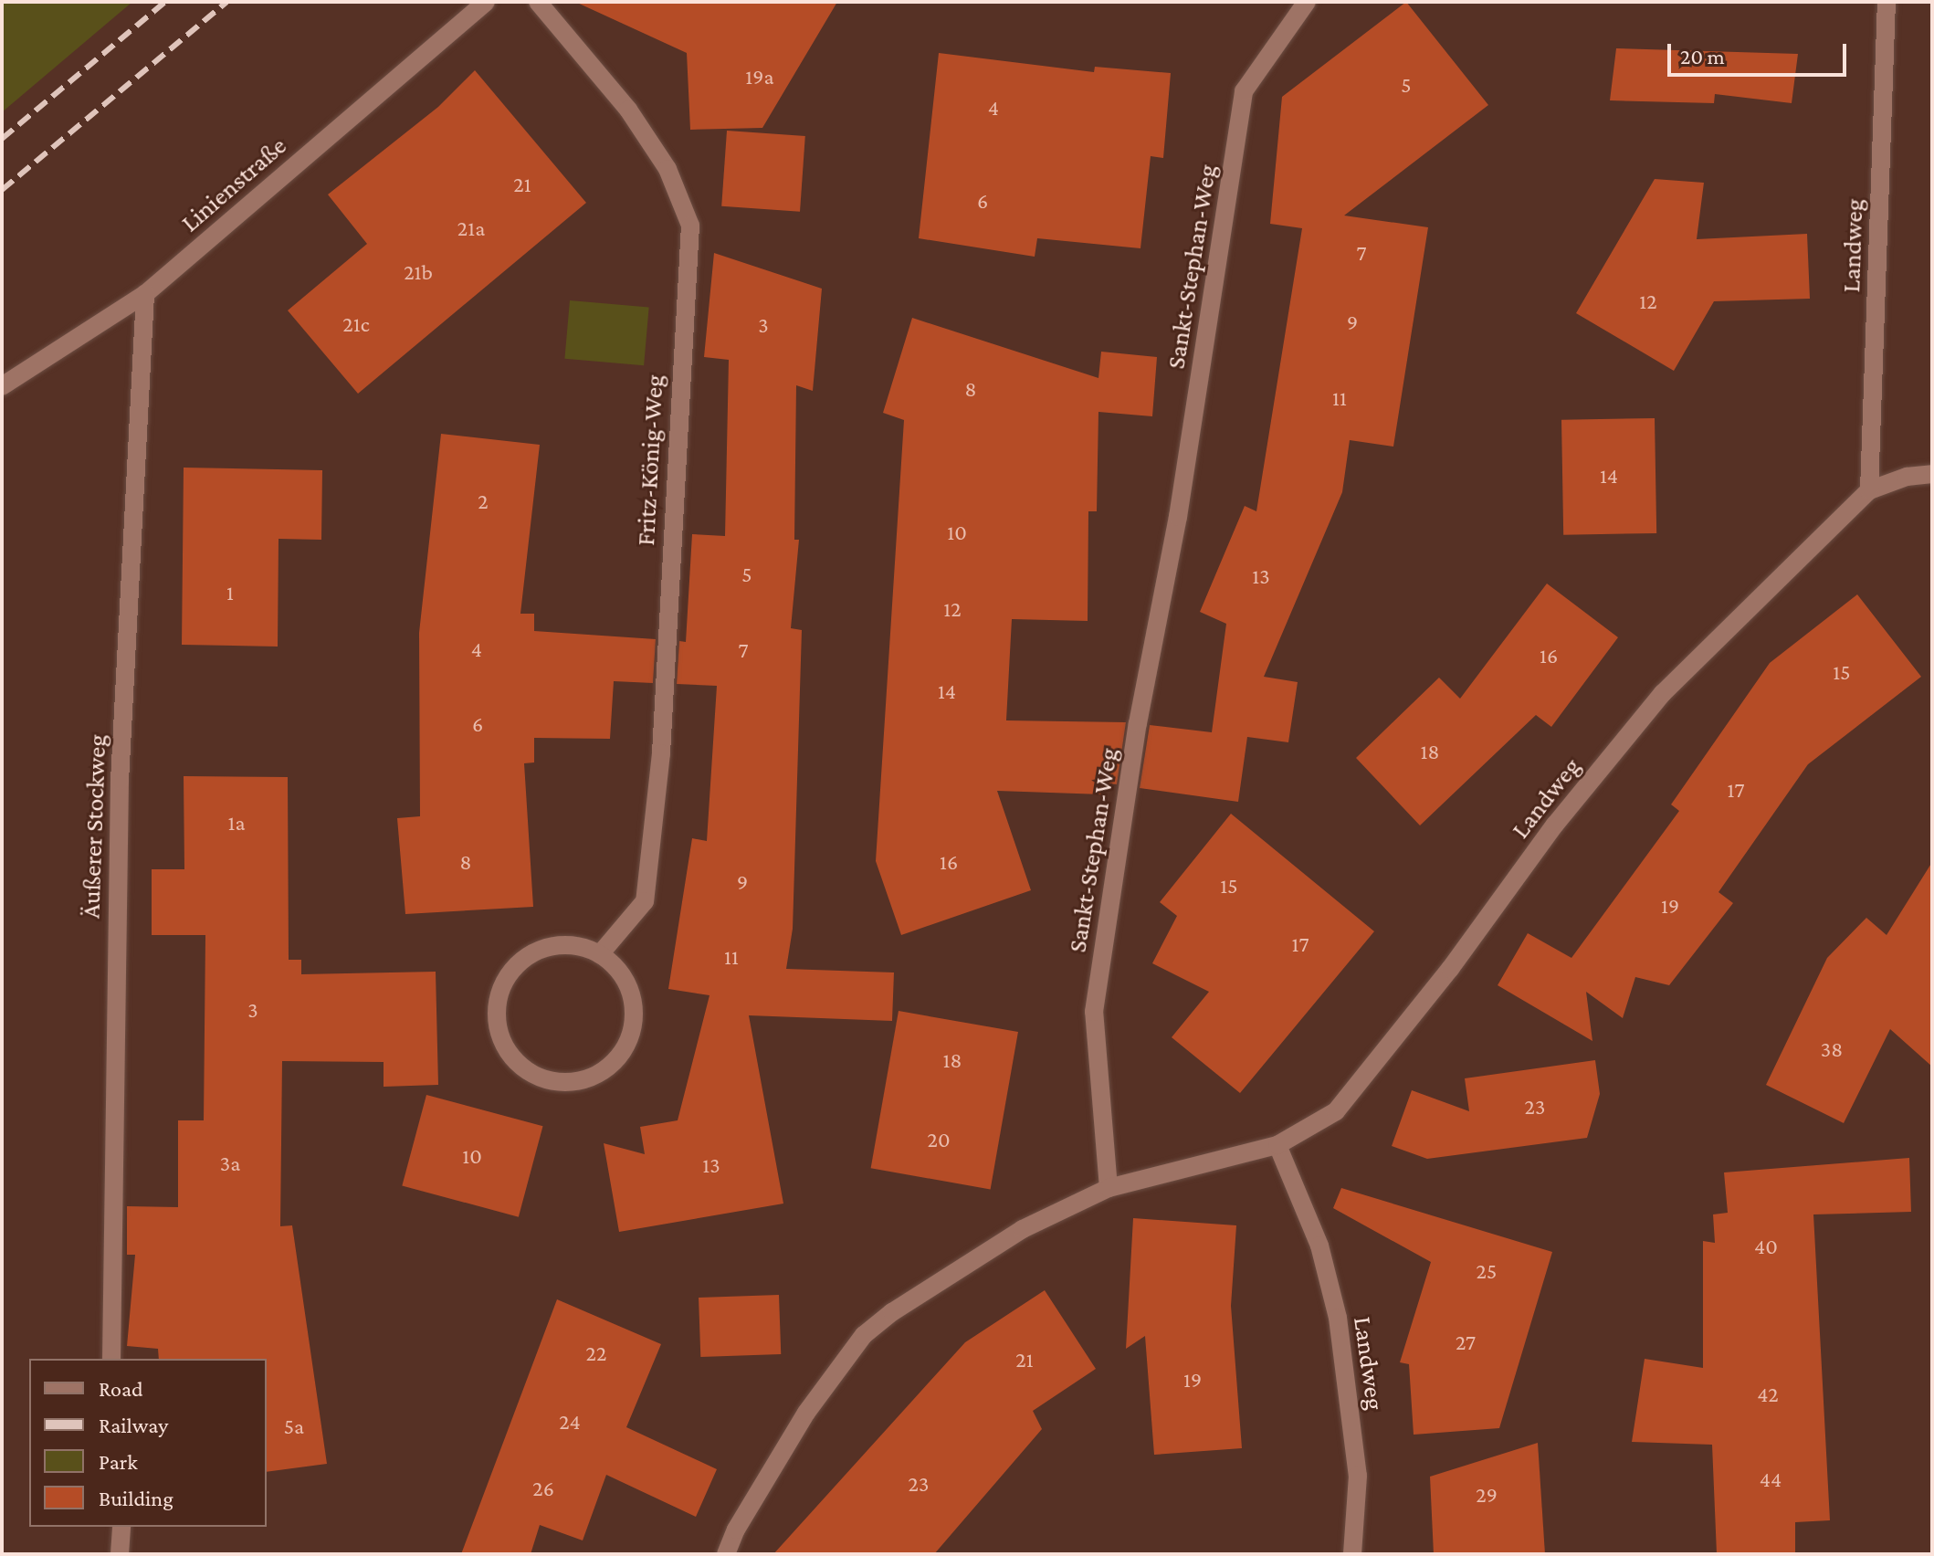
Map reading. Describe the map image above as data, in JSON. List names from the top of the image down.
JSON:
{
  "streets": {
    "street": [
      "Linienstraße",
      "Landweg",
      "Sankt-Stephan-Weg",
      "Fritz-König-Weg",
      "Äußerer Stockweg"
    ]
  },
  "crossings": [
    ["Linienstraße", "Äußerer Stockweg"],
    ["Landweg", "Sankt-Stephan-Weg"]
  ],
  "house_numbers": [
    "19a",
    "5",
    "4",
    "21",
    "6",
    "21a",
    "7",
    "21b",
    "12",
    "9",
    "21c",
    "3",
    "8",
    "11",
    "14",
    "2",
    "10",
    "5",
    "13",
    "1",
    "12",
    "4",
    "7",
    "16",
    "15",
    "14",
    "6",
    "18",
    "17",
    "1a",
    "8",
    "16",
    "9",
    "15",
    "19",
    "17",
    "11",
    "3",
    "38",
    "18",
    "23",
    "20",
    "10",
    "3a",
    "13",
    "40",
    "25",
    "27",
    "22",
    "21",
    "19",
    "42",
    "24",
    "5a",
    "44",
    "23",
    "26",
    "29"
  ],
  "legend": [
    "Road",
    "Railway",
    "Park",
    "Building"
  ],
  "scale_bar": "20 m"
}
